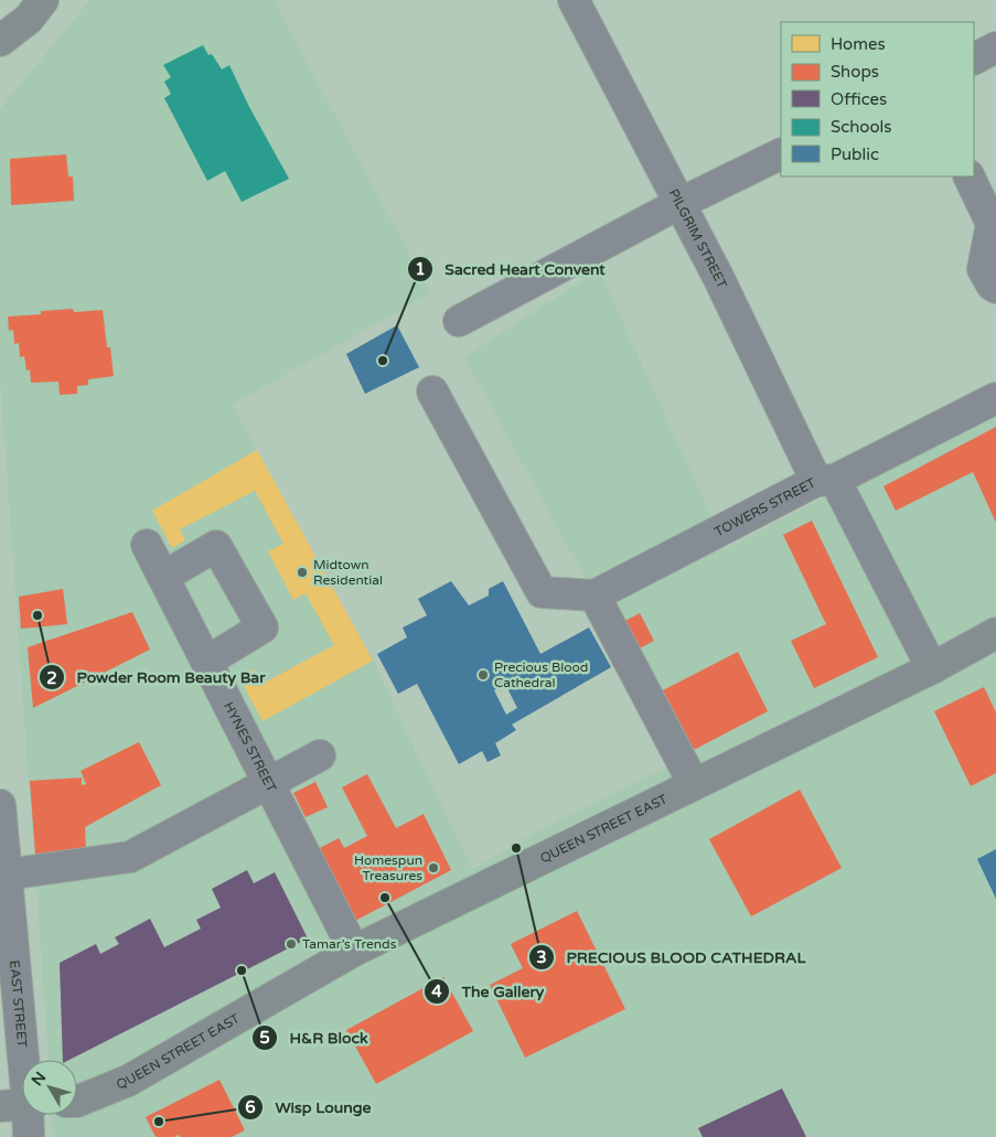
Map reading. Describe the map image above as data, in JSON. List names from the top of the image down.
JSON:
{
  "streets": {
    "main road": ["QUEEN STREET EAST"],
    "street": [
      "PILGRIM STREET",
      "TOWERS STREET",
      "HYNES STREET",
      "EAST STREET"
    ]
  },
  "crossings": [
    ["PILGRIM STREET", "TOWERS STREET"],
    ["PILGRIM STREET", "QUEEN STREET EAST"],
    ["HYNES STREET", "QUEEN STREET EAST"]
  ],
  "places": [
    "Sacred Heart Convent",
    "Midtown Residential",
    "Powder Room Beauty Bar",
    "Precious Blood Cathedral",
    "PRECIOUS BLOOD CATHEDRAL",
    "Homespun Treasures",
    "The Gallery",
    "Tamar’s Trends",
    "H&R Block",
    "Wisp Lounge"
  ],
  "legend": [
    "Homes",
    "Shops",
    "Offices",
    "Schools",
    "Public"
  ],
  "north": "top left"
}
